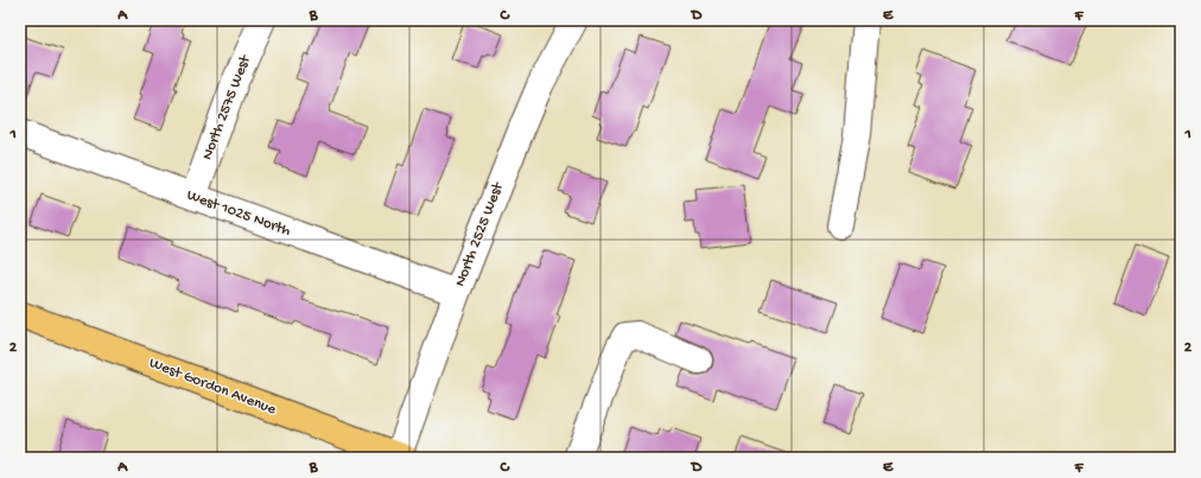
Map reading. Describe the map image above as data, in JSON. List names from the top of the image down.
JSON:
{
  "streets": {
    "main road": ["West Gordon Avenue"],
    "street": ["North 2575 West", "West 1025 North", "North 2525 West"]
  },
  "crossings": [
    ["North 2575 West", "West 1025 North"],
    ["West 1025 North", "North 2525 West"],
    ["North 2525 West", "West Gordon Avenue"]
  ],
  "grid": {
    "columns": [
      "A",
      "B",
      "C",
      "D",
      "E",
      "F"
    ],
    "rows": ["1", "2"]
  }
}
